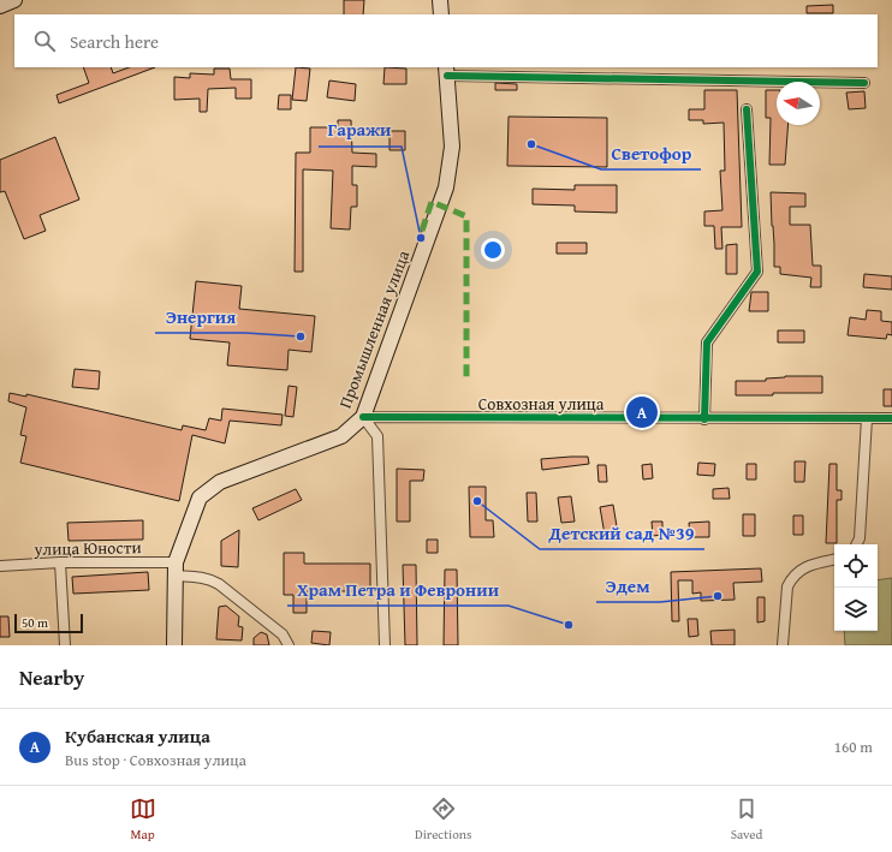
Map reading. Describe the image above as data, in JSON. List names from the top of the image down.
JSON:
{
  "streets": {
    "main road": ["Промышленная улица"],
    "street": ["Совхозная улица", "улица Юности"]
  },
  "crossings": [
    ["Промышленная улица", "Совхозная улица"],
    ["Промышленная улица", "улица Юности"]
  ],
  "places": [
    "Светофор",
    "Гаражи",
    "Энергия",
    "Детский сад №39",
    "Эдем",
    "Храм Петра и Февронии"
  ],
  "scale_bar": "50 m",
  "north": "left",
  "page": {
    "search": "Search here",
    "pins": "A",
    "scale": "50 m",
    "heading": "Nearby",
    "list": [
      {
        "mark": "A",
        "name": "Кубанская улица",
        "note": "Bus stop · Совхозная улица",
        "value": "160 m"
      }
    ],
    "nav": ["Map", "Directions", "Saved"]
  }
}
